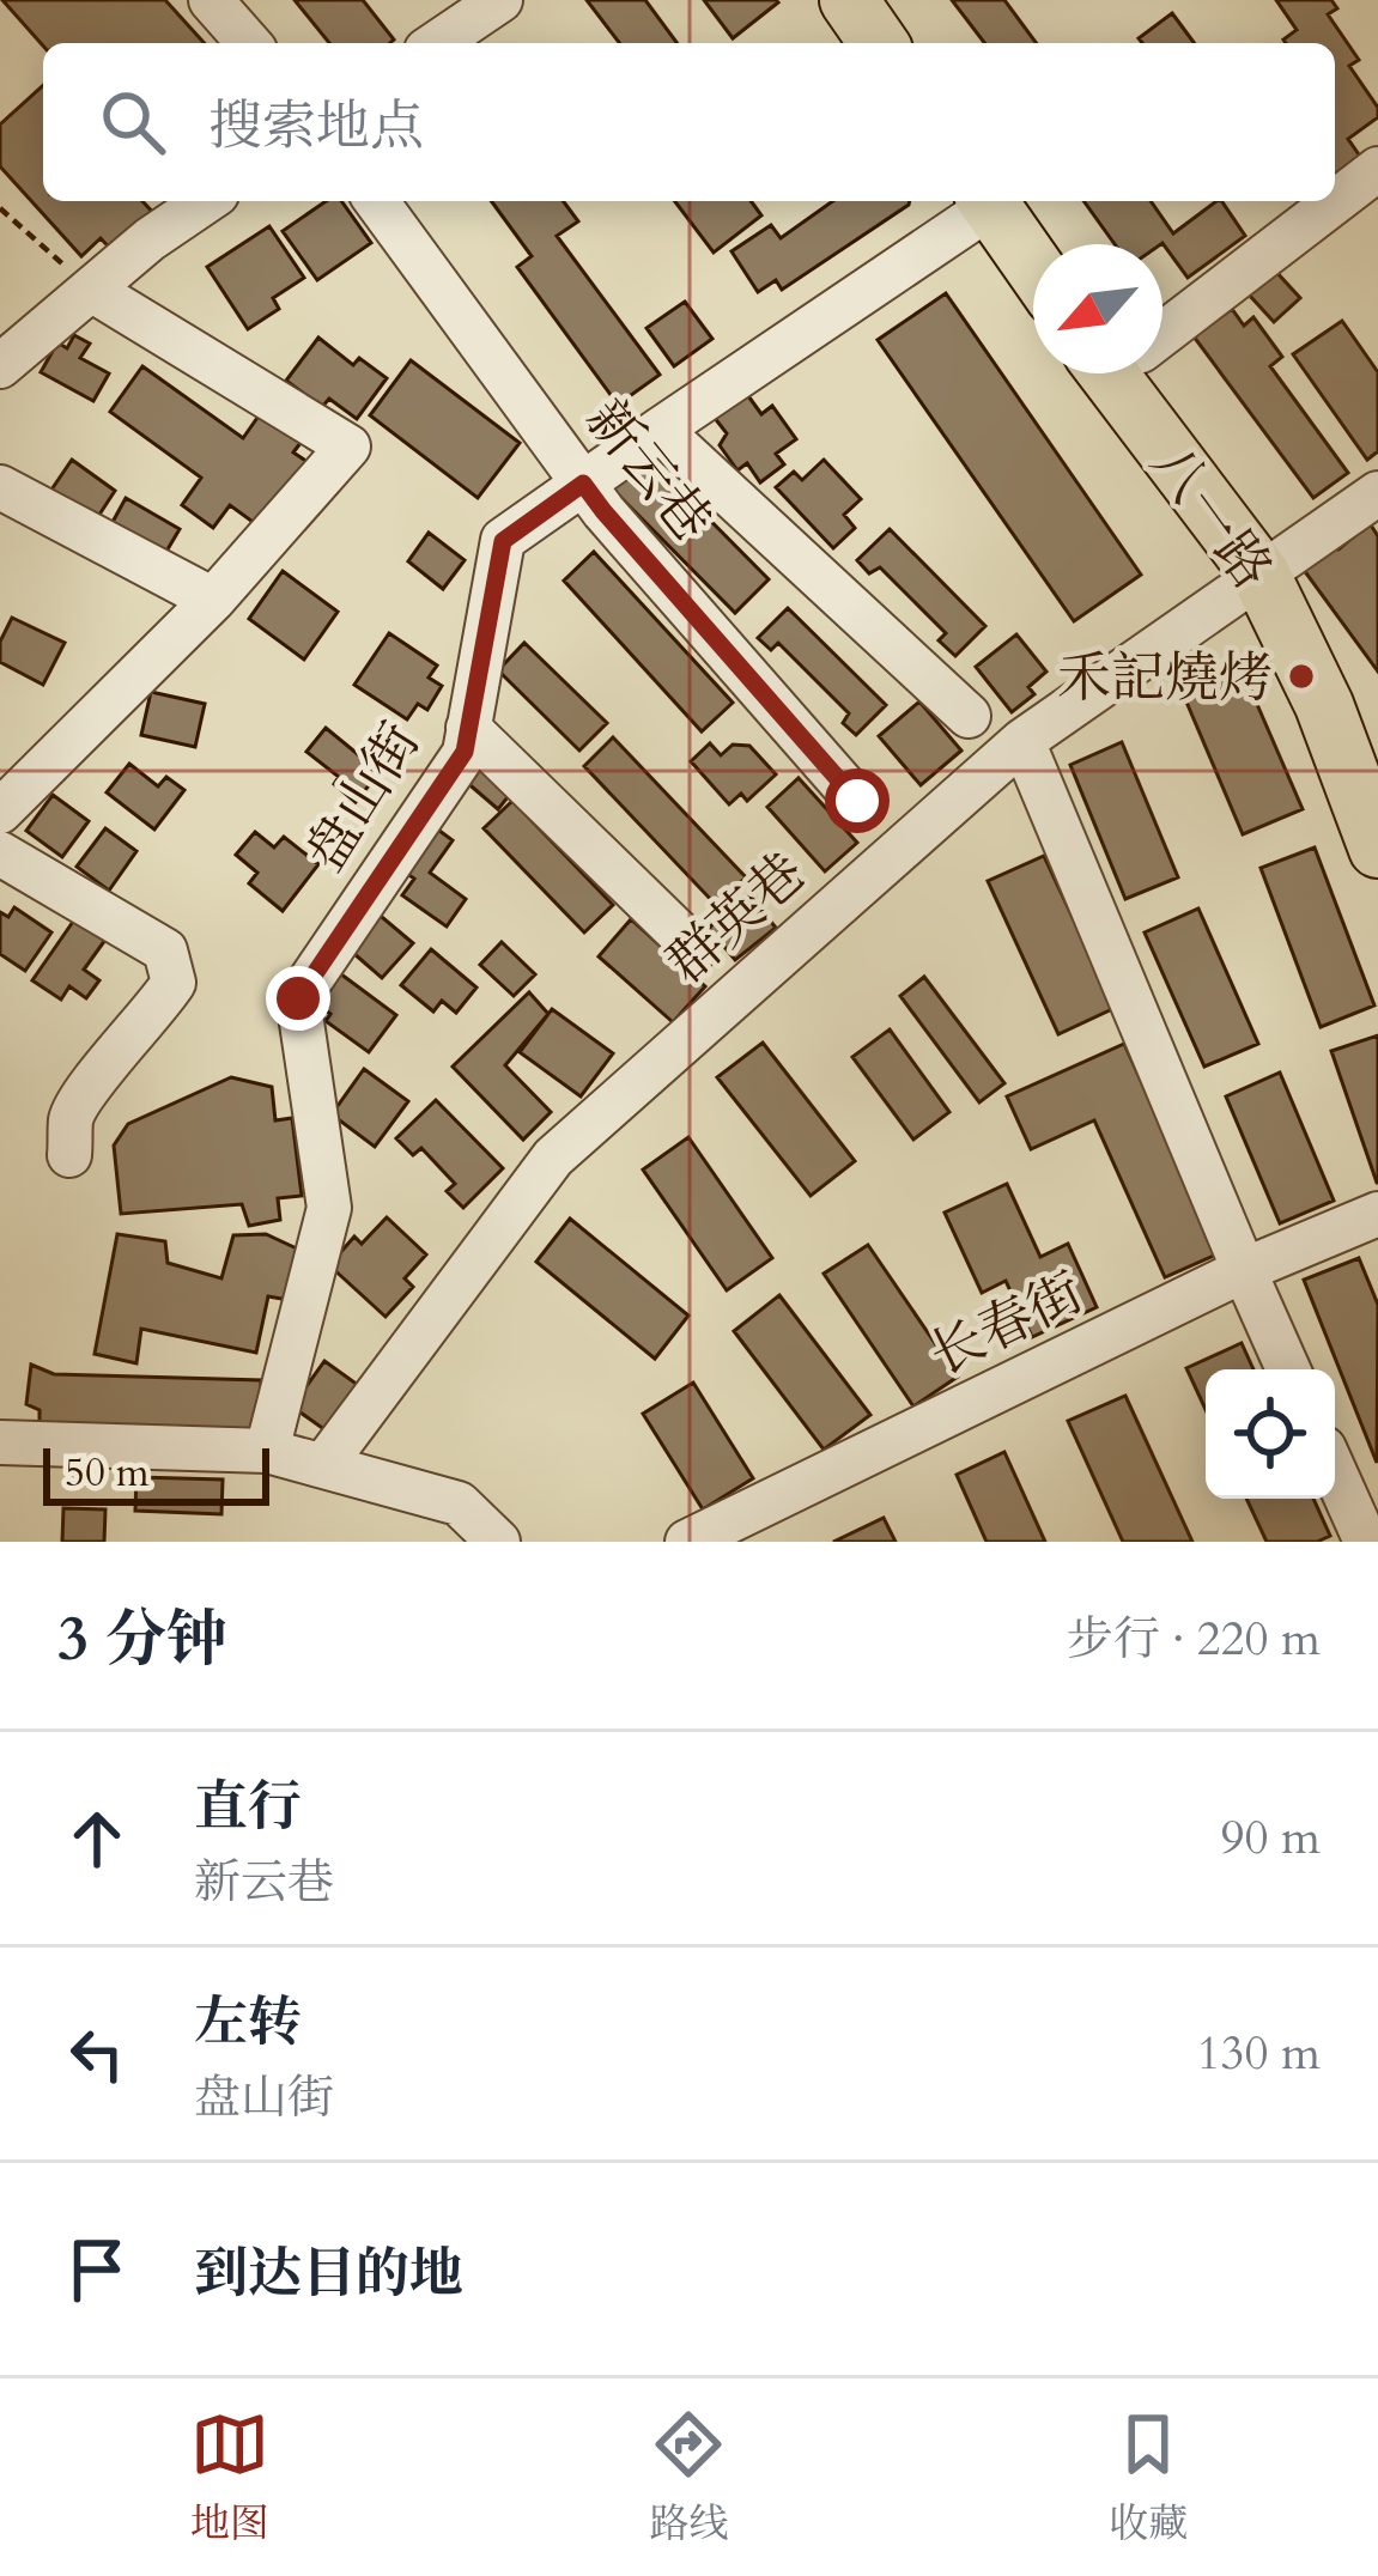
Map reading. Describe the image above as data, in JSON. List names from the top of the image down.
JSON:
{
  "streets": {
    "main road": ["八一路"],
    "street": [
      "新云巷",
      "盘山街",
      "群英巷",
      "长春街"
    ]
  },
  "crossings": [
    ["新云巷", "盘山街"],
    ["八一路", "群英巷"]
  ],
  "places": ["禾記燒烤"],
  "scale_bar": "50 m",
  "north": "bottom left",
  "page": {
    "search": "搜索地点",
    "scale": "50 m",
    "heading": ["3 分钟", "步行 · 220 m"],
    "list": [
      ["直行", "新云巷", "90 m"],
      ["左转", "盘山街", "130 m"],
      "到达目的地"
    ],
    "nav": ["地图", "路线", "收藏"]
  }
}
